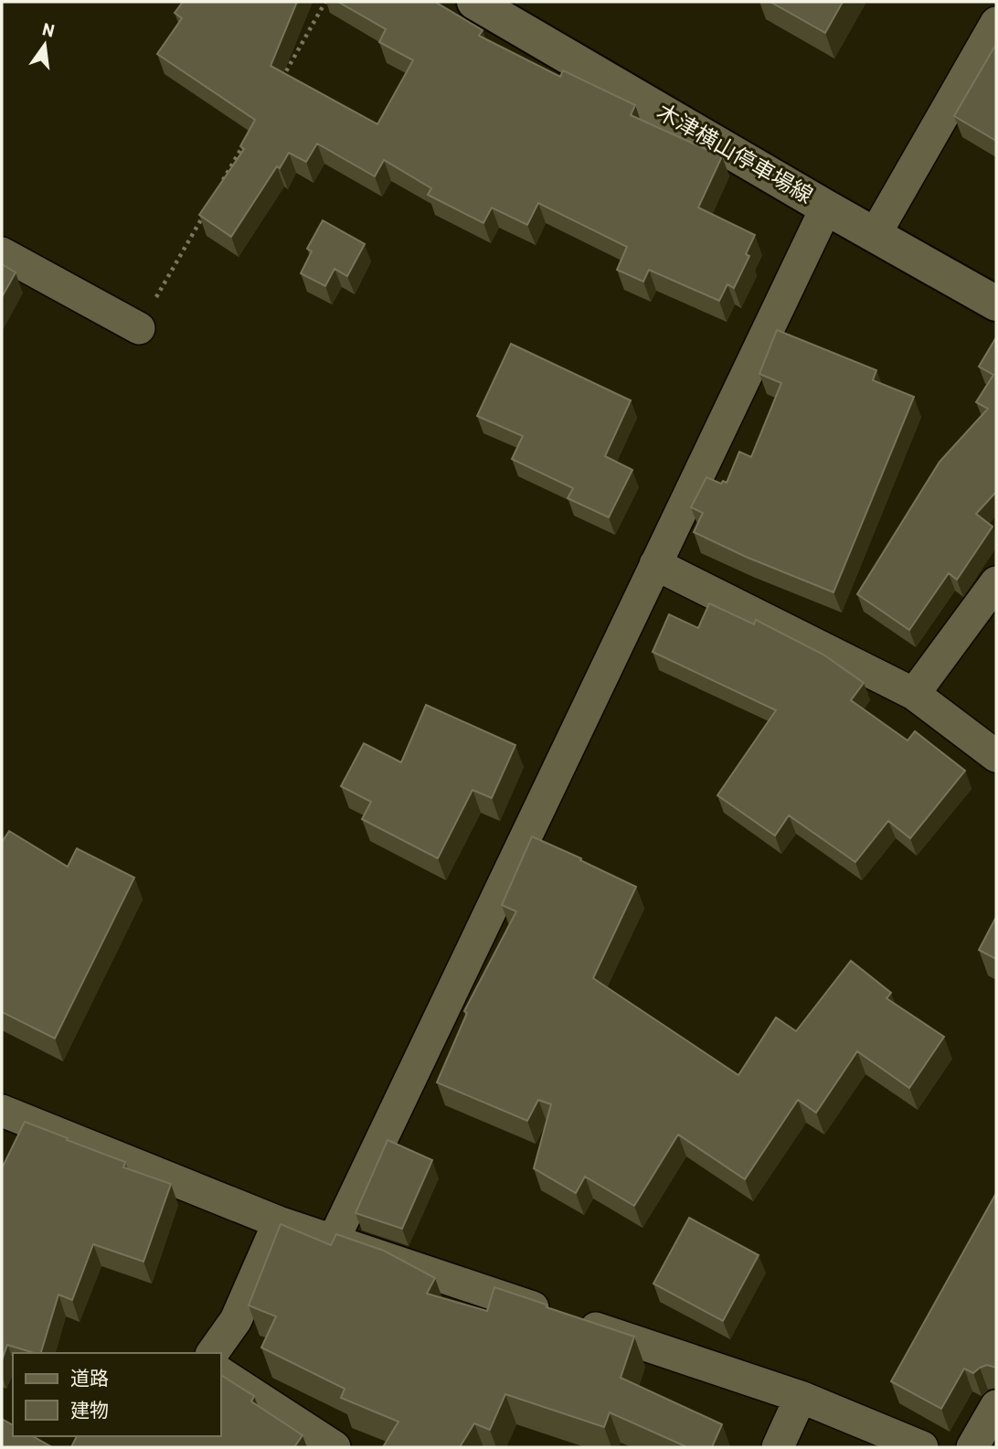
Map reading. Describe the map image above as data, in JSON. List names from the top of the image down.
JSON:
{
  "streets": {
    "main road": ["木津横山停車場線"]
  },
  "legend": ["道路", "建物"],
  "north": "top"
}
